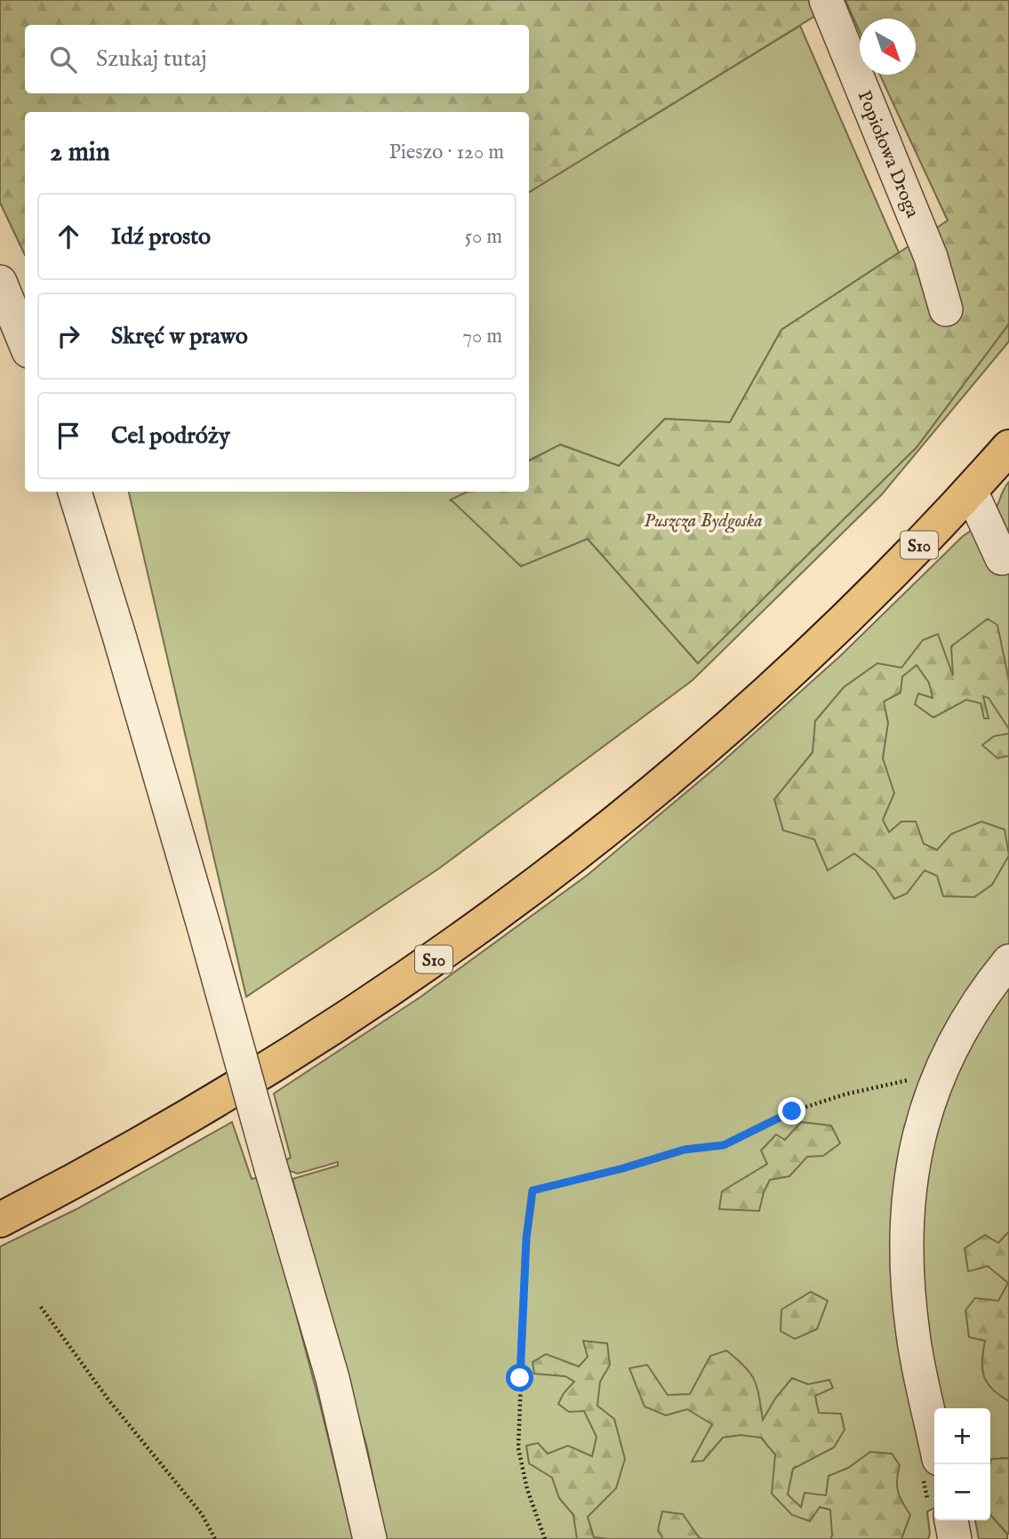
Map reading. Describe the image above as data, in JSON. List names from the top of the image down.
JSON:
{
  "streets": {
    "highway": ["S10"],
    "street": ["Popiołowa Droga"]
  },
  "parks": ["Puszcza Bydgoska"],
  "north": "bottom right",
  "page": {
    "search": "Szukaj tutaj",
    "heading": ["2 min", "Pieszo · 120 m"],
    "list": [
      ["Idź prosto", "50 m"],
      ["Skręć w prawo", "70 m"],
      "Cel podróży"
    ],
    "map_buttons": ["+", "−"]
  }
}
